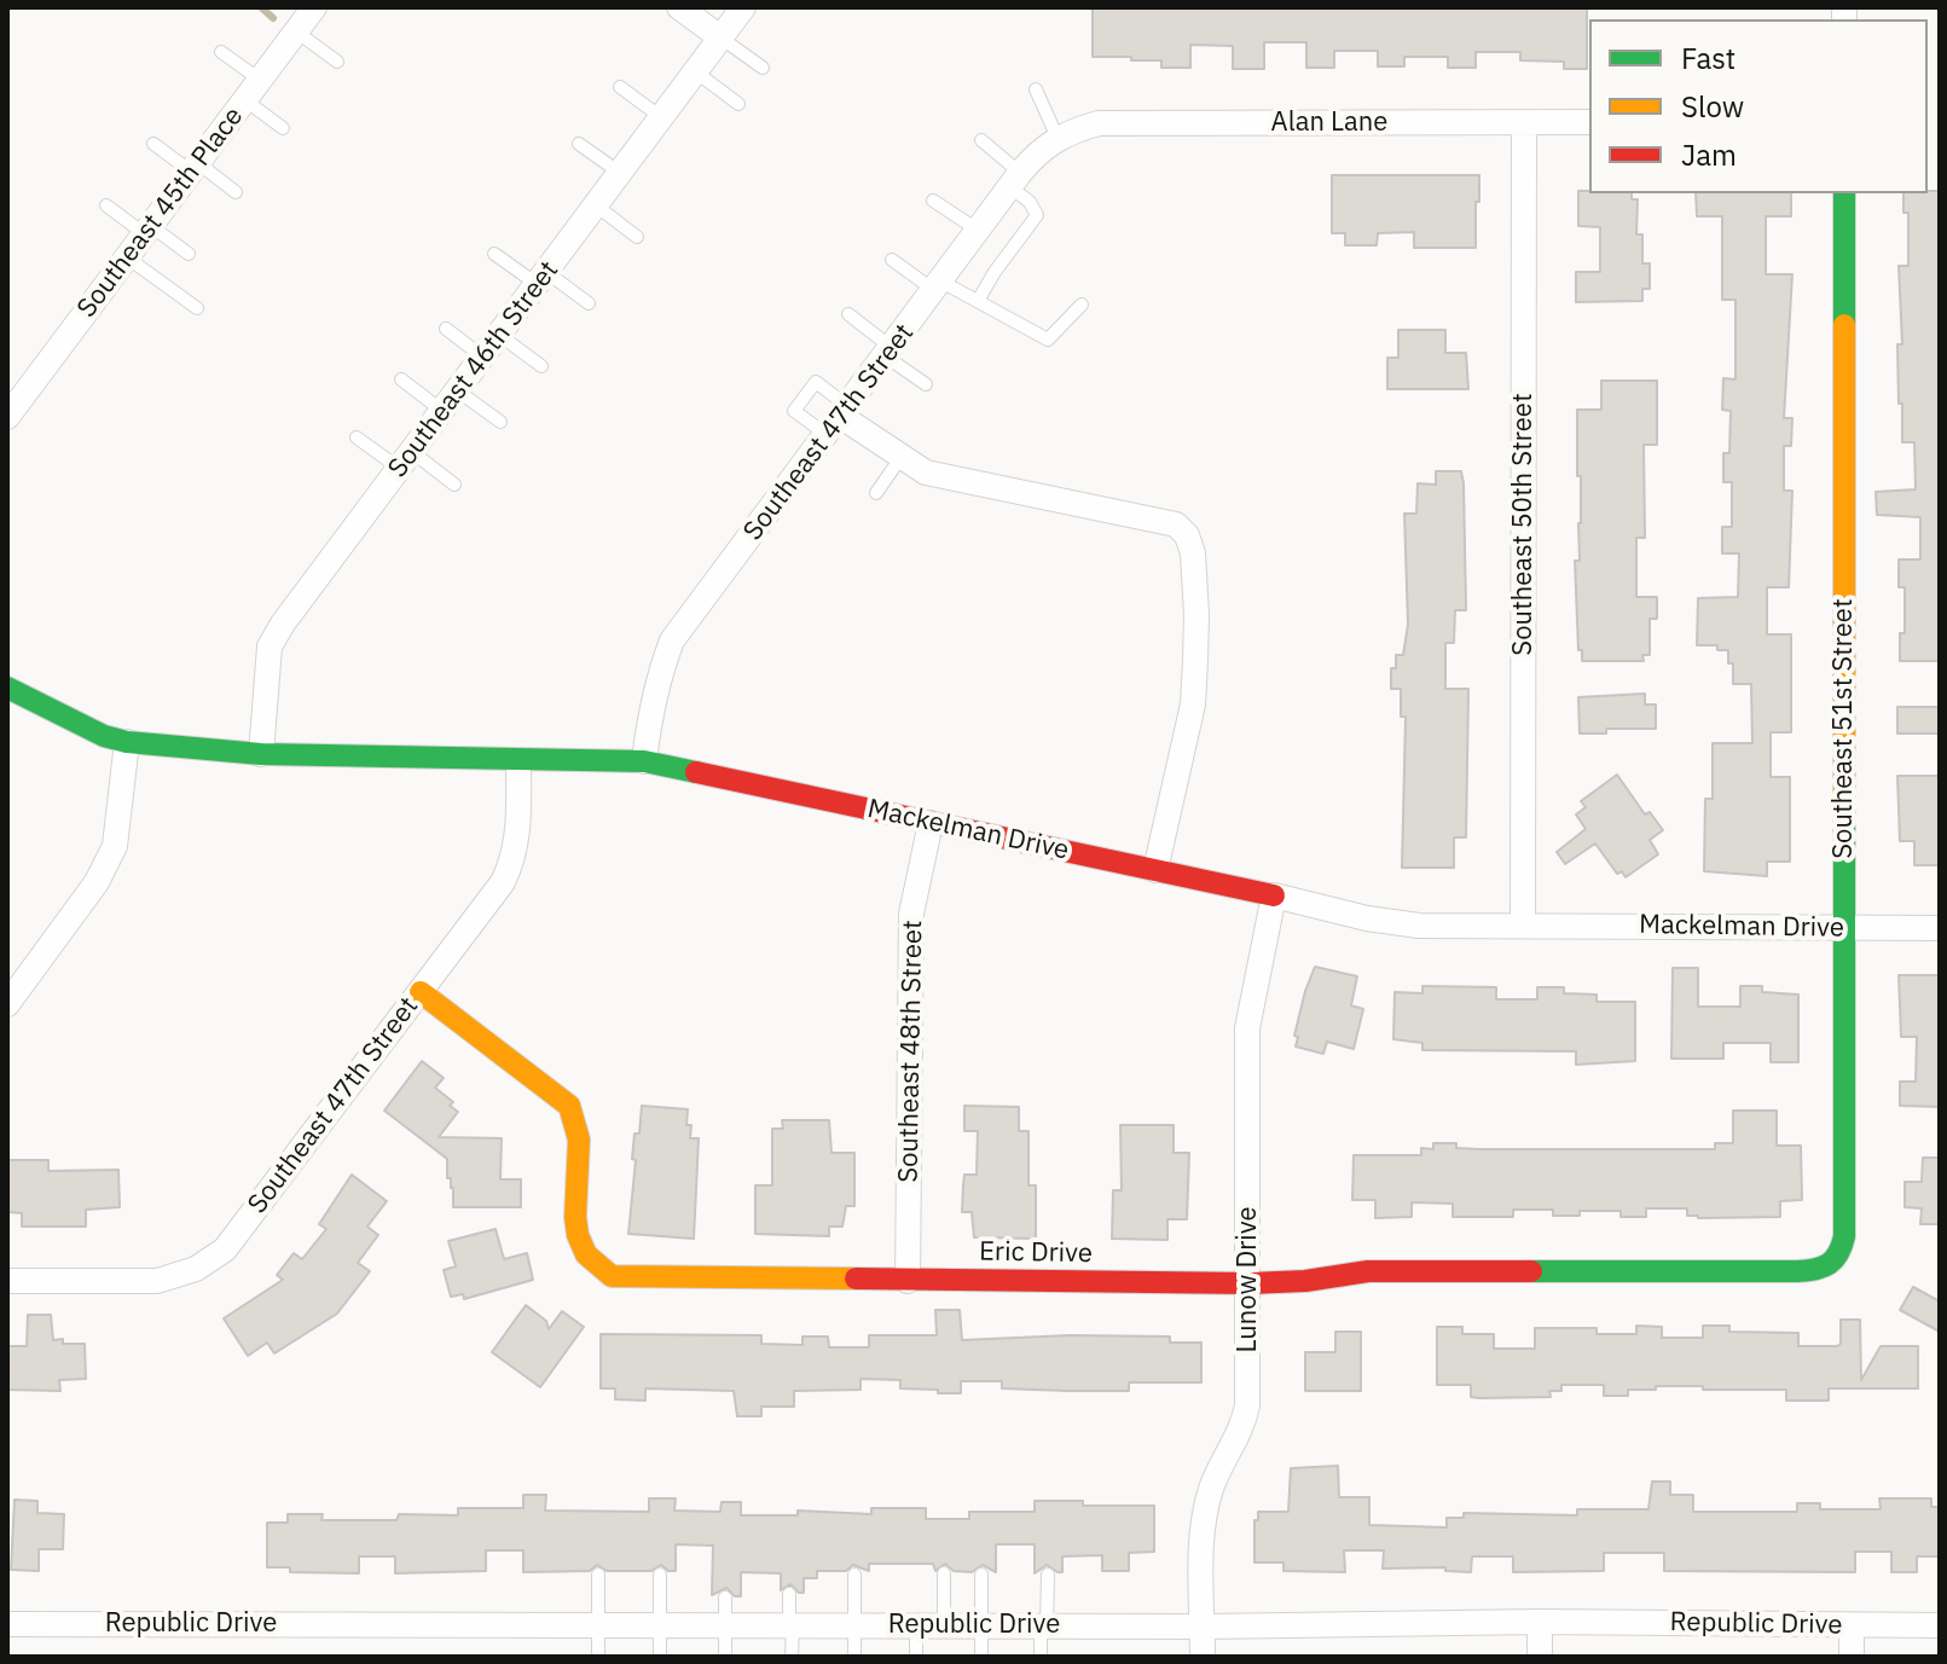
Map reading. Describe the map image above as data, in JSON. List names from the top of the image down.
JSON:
{
  "streets": {
    "street": [
      "Alan Lane",
      "Southeast 45th Place",
      "Southeast 46th Street",
      "Southeast 47th Street",
      "Southeast 50th Street",
      "Southeast 51st Street",
      "Mackelman Drive",
      "Southeast 48th Street",
      "Eric Drive",
      "Lunow Drive",
      "Republic Drive"
    ]
  },
  "crossings": [
    ["Alan Lane", "Southeast 47th Street"],
    ["Alan Lane", "Southeast 50th Street"],
    ["Southeast 46th Street", "Mackelman Drive"],
    ["Southeast 47th Street", "Mackelman Drive"],
    ["Southeast 47th Street", "Eric Drive"],
    ["Southeast 50th Street", "Mackelman Drive"],
    ["Southeast 51st Street", "Mackelman Drive"],
    ["Southeast 51st Street", "Eric Drive"],
    ["Mackelman Drive", "Southeast 48th Street"],
    ["Mackelman Drive", "Lunow Drive"],
    ["Southeast 48th Street", "Eric Drive"],
    ["Eric Drive", "Lunow Drive"],
    ["Lunow Drive", "Republic Drive"]
  ],
  "legend": ["Fast", "Slow", "Jam"]
}
